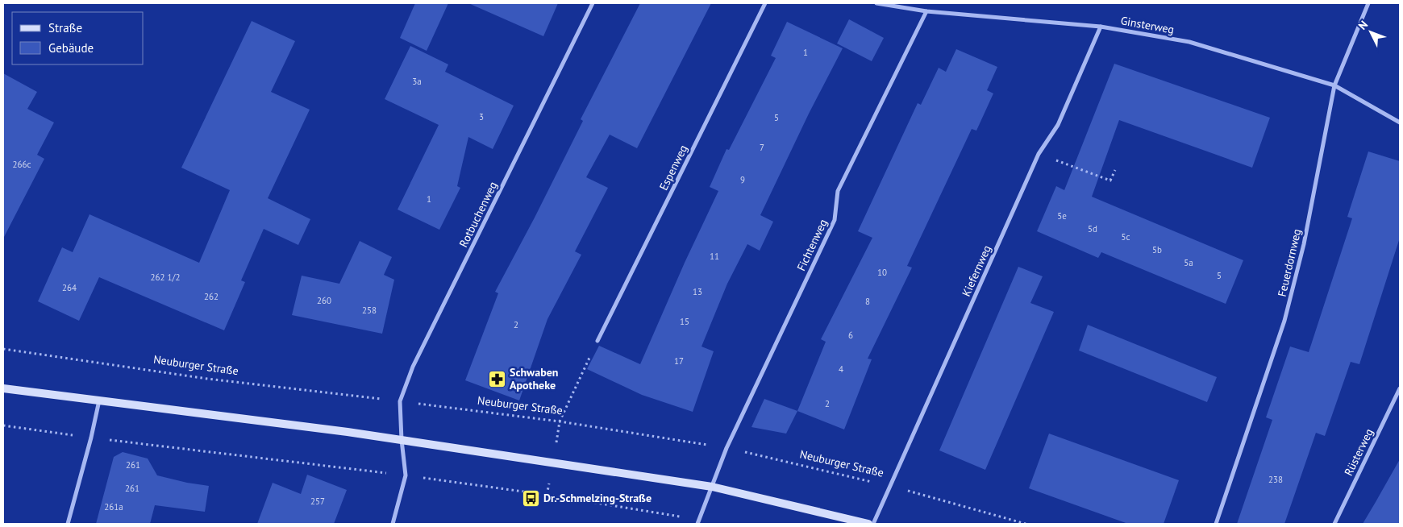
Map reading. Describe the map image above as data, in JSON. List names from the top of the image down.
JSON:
{
  "streets": {
    "street": [
      "Ginsterweg",
      "Espenweg",
      "Rotbuchenweg",
      "Fichtenweg",
      "Feuerdornweg",
      "Kiefernweg",
      "Rüsterweg"
    ],
    "path": ["Neuburger Straße"]
  },
  "crossings": [
    ["Ginsterweg", "Fichtenweg"],
    ["Ginsterweg", "Feuerdornweg"],
    ["Ginsterweg", "Kiefernweg"],
    ["Rotbuchenweg", "Neuburger Straße"],
    ["Fichtenweg", "Neuburger Straße"],
    ["Kiefernweg", "Neuburger Straße"]
  ],
  "places": {
    "pharmacy": ["Schwaben Apotheke"],
    "bus stop": ["Dr.-Schmelzing-Straße"]
  },
  "house_numbers": [
    "1",
    "3a",
    "3",
    "5",
    "7",
    "266c",
    "9",
    "1",
    "5e",
    "5d",
    "5c",
    "5b",
    "11",
    "5a",
    "10",
    "5",
    "262 1/2",
    "264",
    "13",
    "262",
    "260",
    "8",
    "258",
    "15",
    "2",
    "6",
    "17",
    "4",
    "2",
    "261",
    "238",
    "261",
    "257",
    "261a"
  ],
  "legend": ["Straße", "Gebäude"],
  "north": "top left"
}
